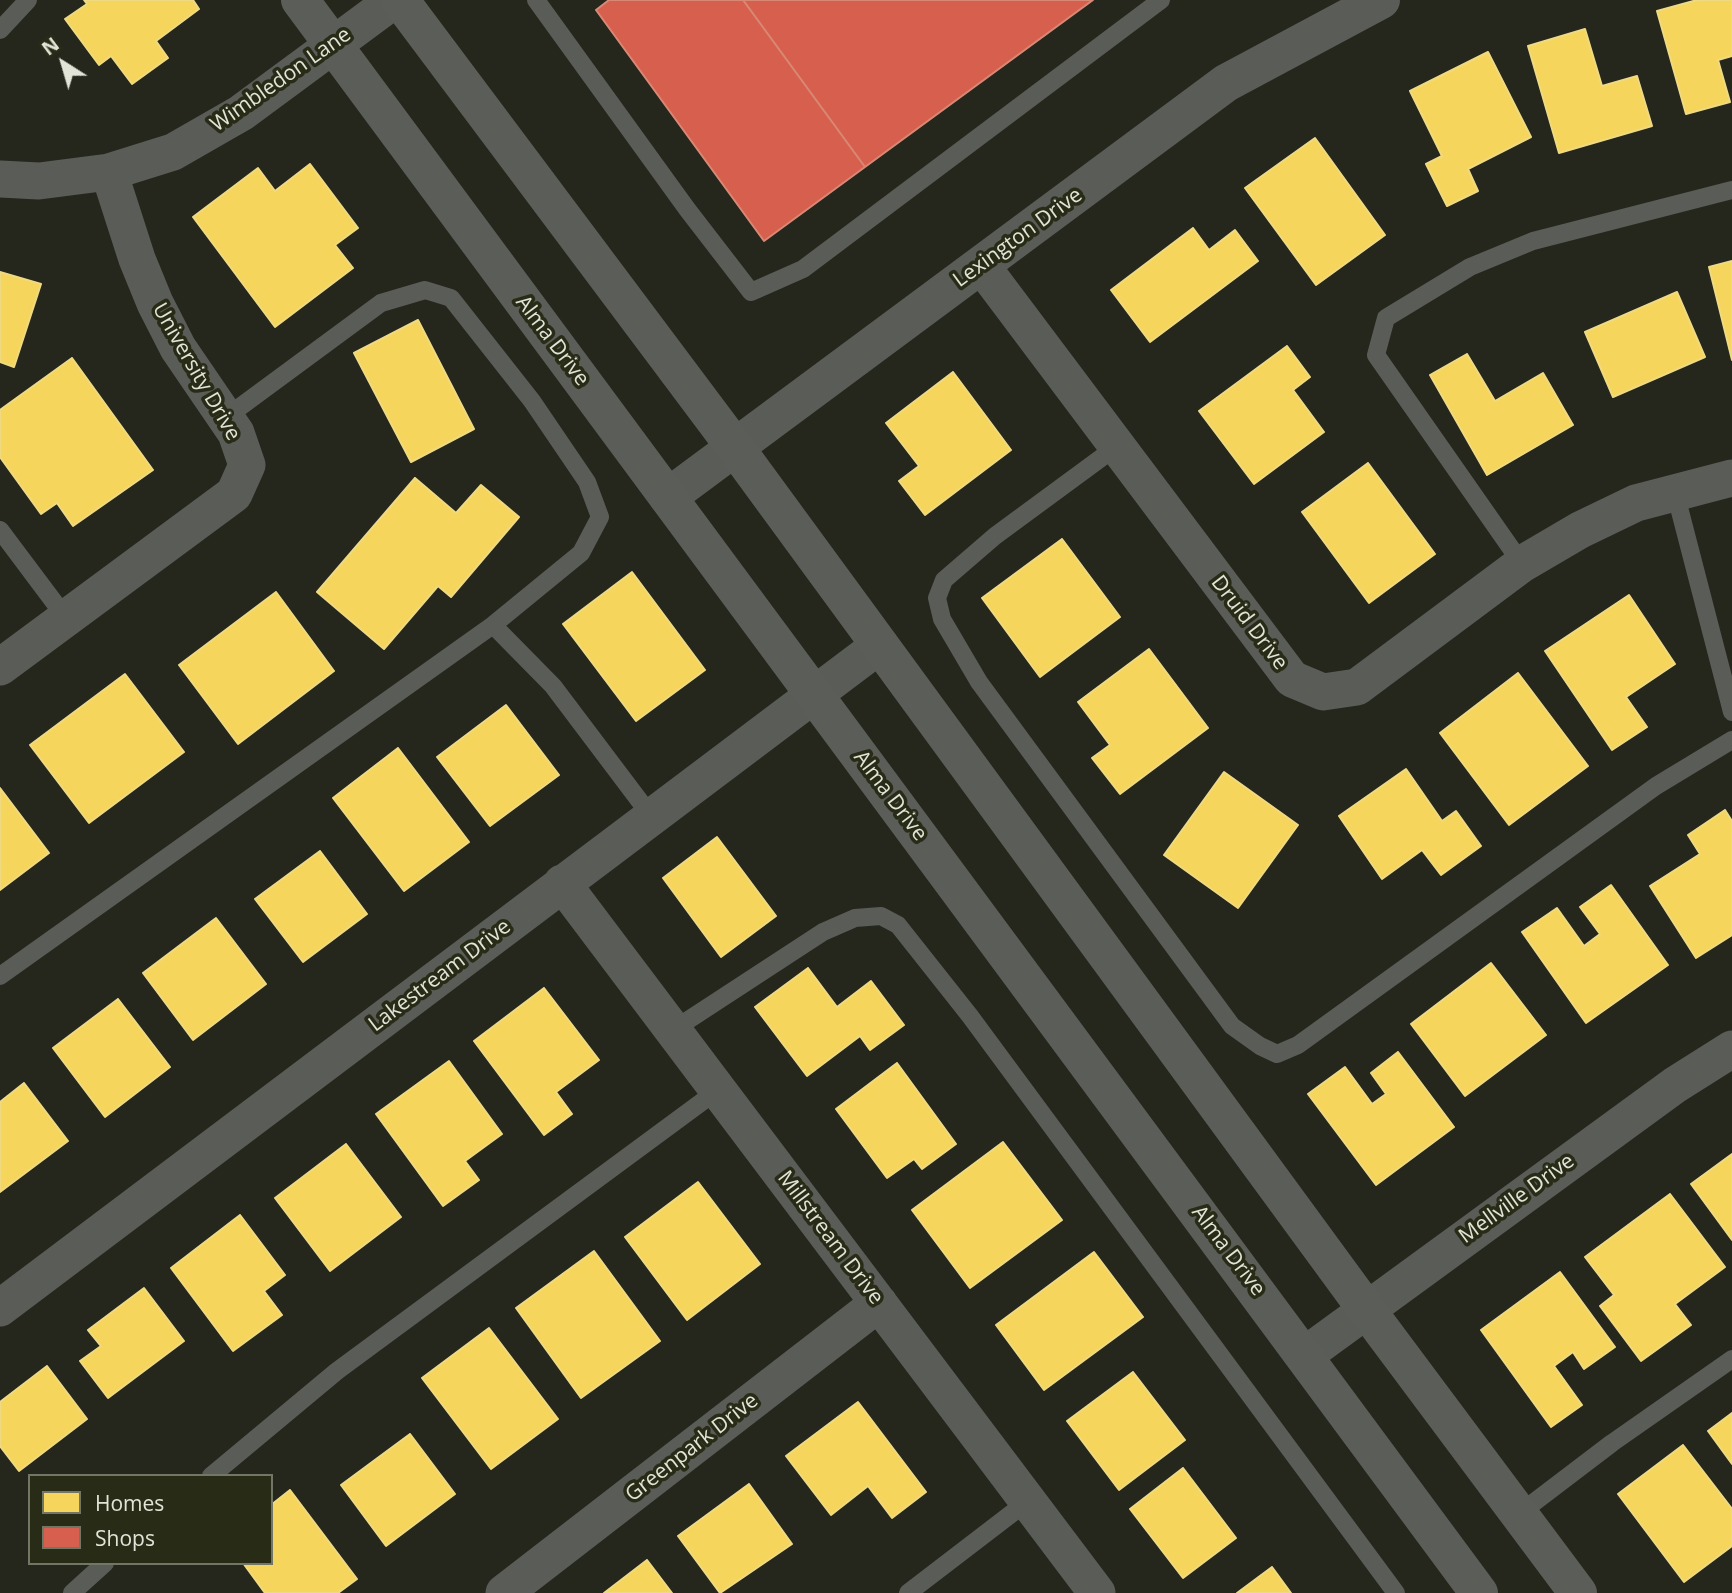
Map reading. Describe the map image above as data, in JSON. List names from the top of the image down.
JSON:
{
  "streets": {
    "main road": ["Alma Drive"],
    "street": [
      "Wimbledon Lane",
      "Lexington Drive",
      "University Drive",
      "Druid Drive",
      "Lakestream Drive",
      "Mellville Drive",
      "Millstream Drive",
      "Greenpark Drive"
    ]
  },
  "crossings": [
    ["Wimbledon Lane", "Alma Drive"],
    ["Wimbledon Lane", "University Drive"],
    ["Lexington Drive", "Alma Drive"],
    ["Lexington Drive", "Druid Drive"],
    ["Alma Drive", "Lakestream Drive"],
    ["Alma Drive", "Mellville Drive"],
    ["Lakestream Drive", "Millstream Drive"],
    ["Millstream Drive", "Greenpark Drive"]
  ],
  "legend": ["Homes", "Shops"],
  "north": "top left"
}
